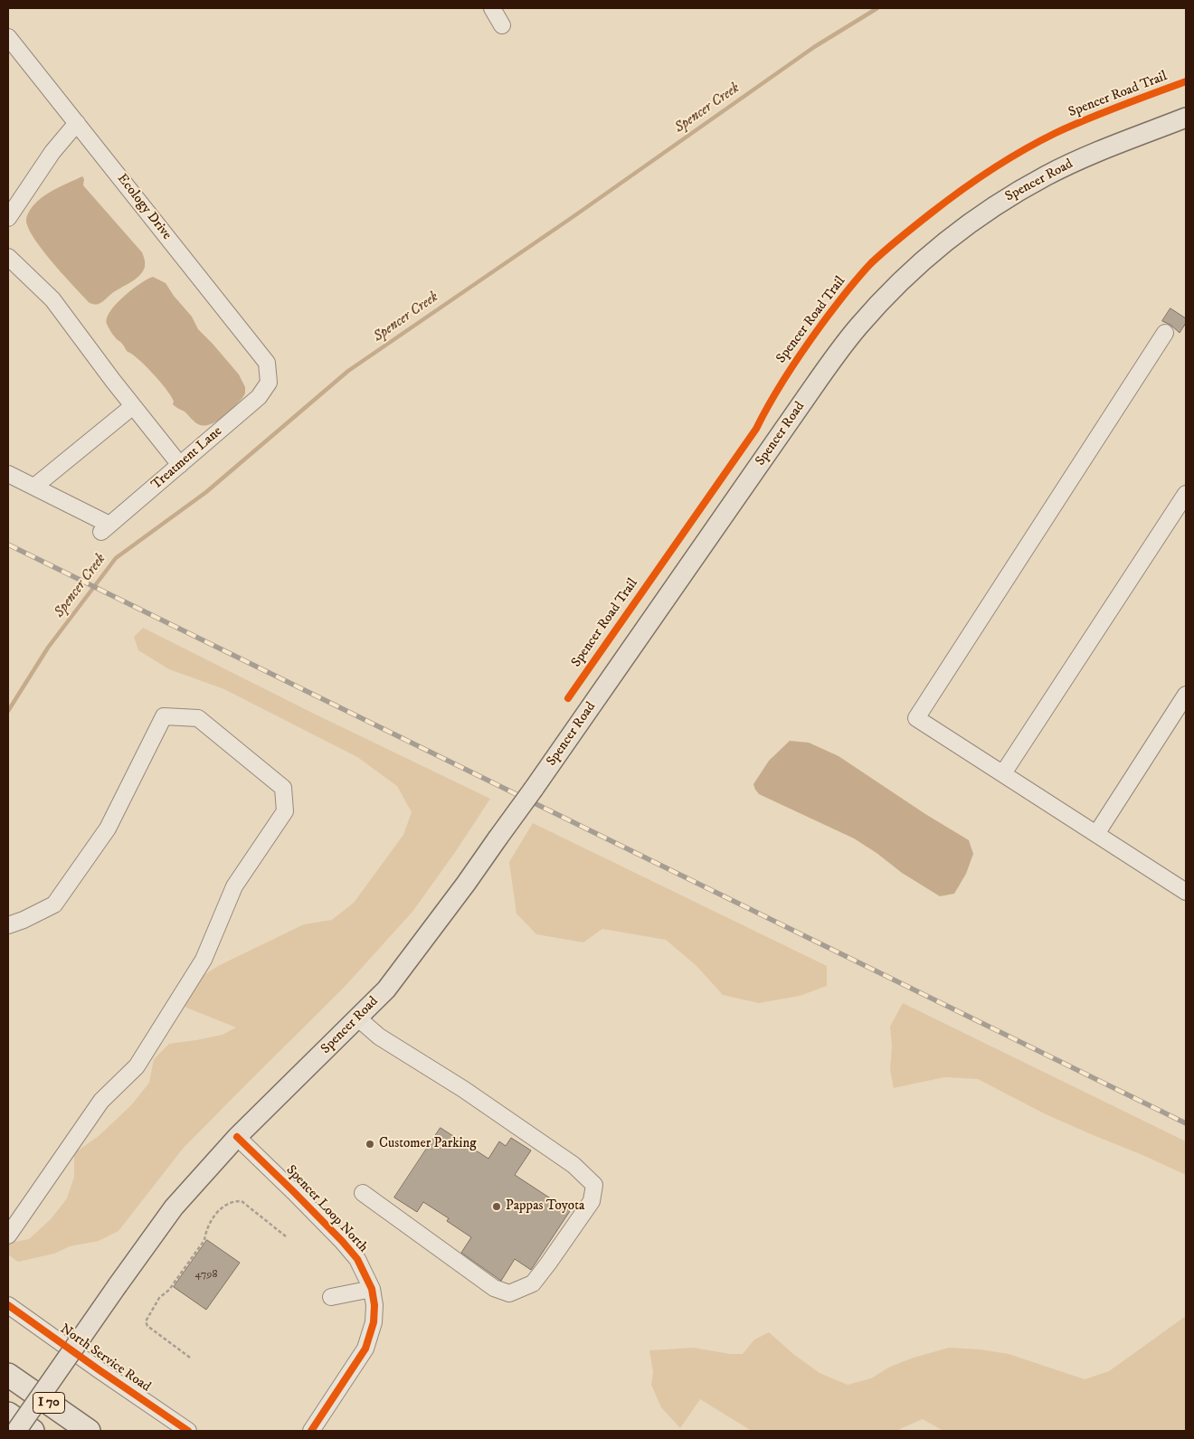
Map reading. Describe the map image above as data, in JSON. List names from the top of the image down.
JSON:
{
  "streets": {
    "highway": ["I 70"],
    "main road": ["Spencer Road"],
    "street": [
      "Ecology Drive",
      "Treatment Lane",
      "Spencer Loop North",
      "North Service Road"
    ],
    "cycle path": ["Spencer Road Trail"]
  },
  "crossings": [
    ["Spencer Road", "Spencer Loop North"],
    ["Ecology Drive", "Treatment Lane"]
  ],
  "water": ["Spencer Creek"],
  "places": ["Customer Parking", "Pappas Toyota"],
  "house_numbers": ["4798"]
}
